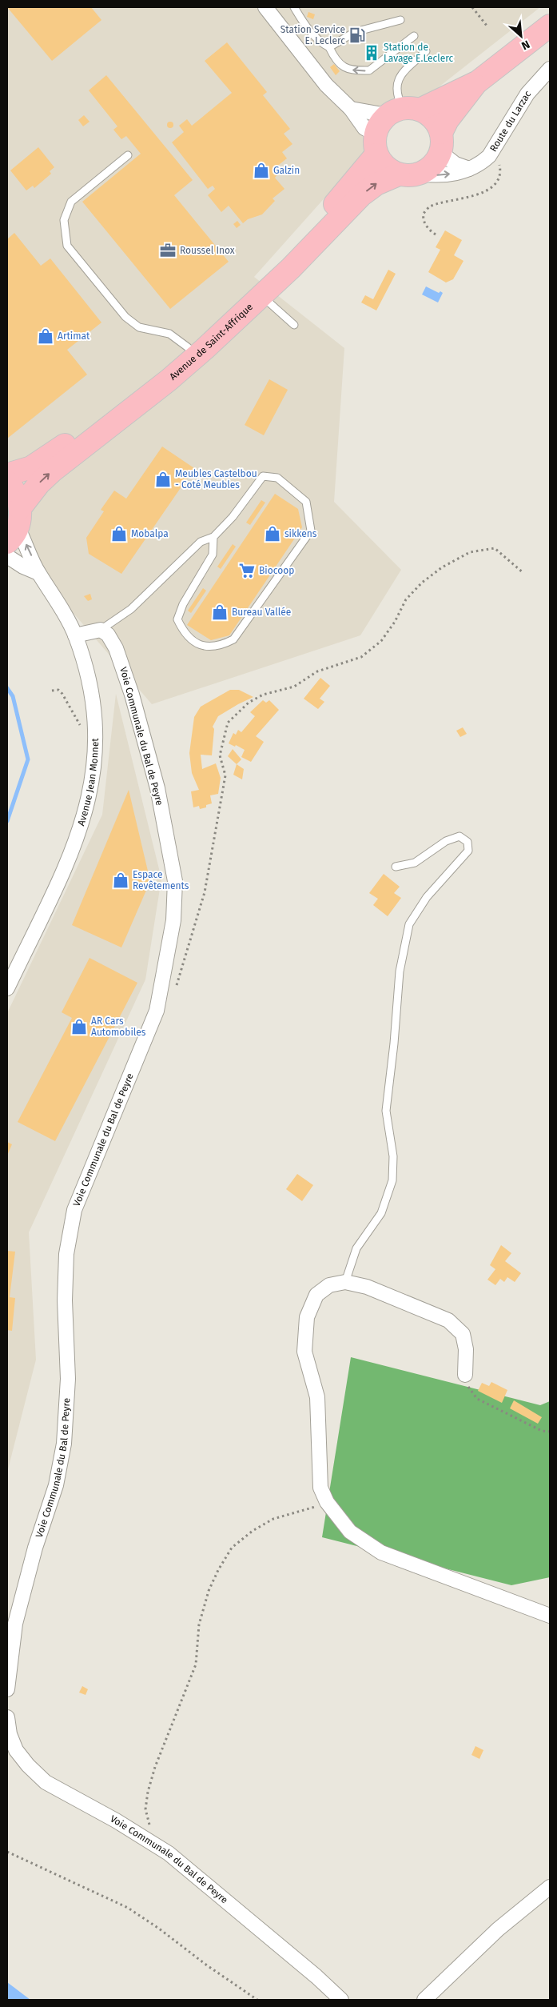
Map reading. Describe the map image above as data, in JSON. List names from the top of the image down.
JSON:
{
  "streets": {
    "main road": ["Avenue de Saint-Affrique"],
    "street": ["Route du Larzac", "Voie Communale du Bal de Peyre", "Avenue Jean Monnet"]
  },
  "crossings": [
    ["Route du Larzac", "Avenue de Saint-Affrique"],
    ["Avenue de Saint-Affrique", "Avenue Jean Monnet"]
  ],
  "places": {
    "fuel station": ["Station Service E. Leclerc"],
    "building": ["Station de Lavage E.Leclerc"],
    "shop": [
      "Galzin",
      "Artimat",
      "Meubles Castelbou - Coté Meubles",
      "Mobalpa",
      "sikkens",
      "Bureau Vallée",
      "Espace Revêtements",
      "AR Cars Automobiles"
    ],
    "office": ["Roussel Inox"],
    "supermarket": ["Biocoop"]
  },
  "north": "bottom right"
}
